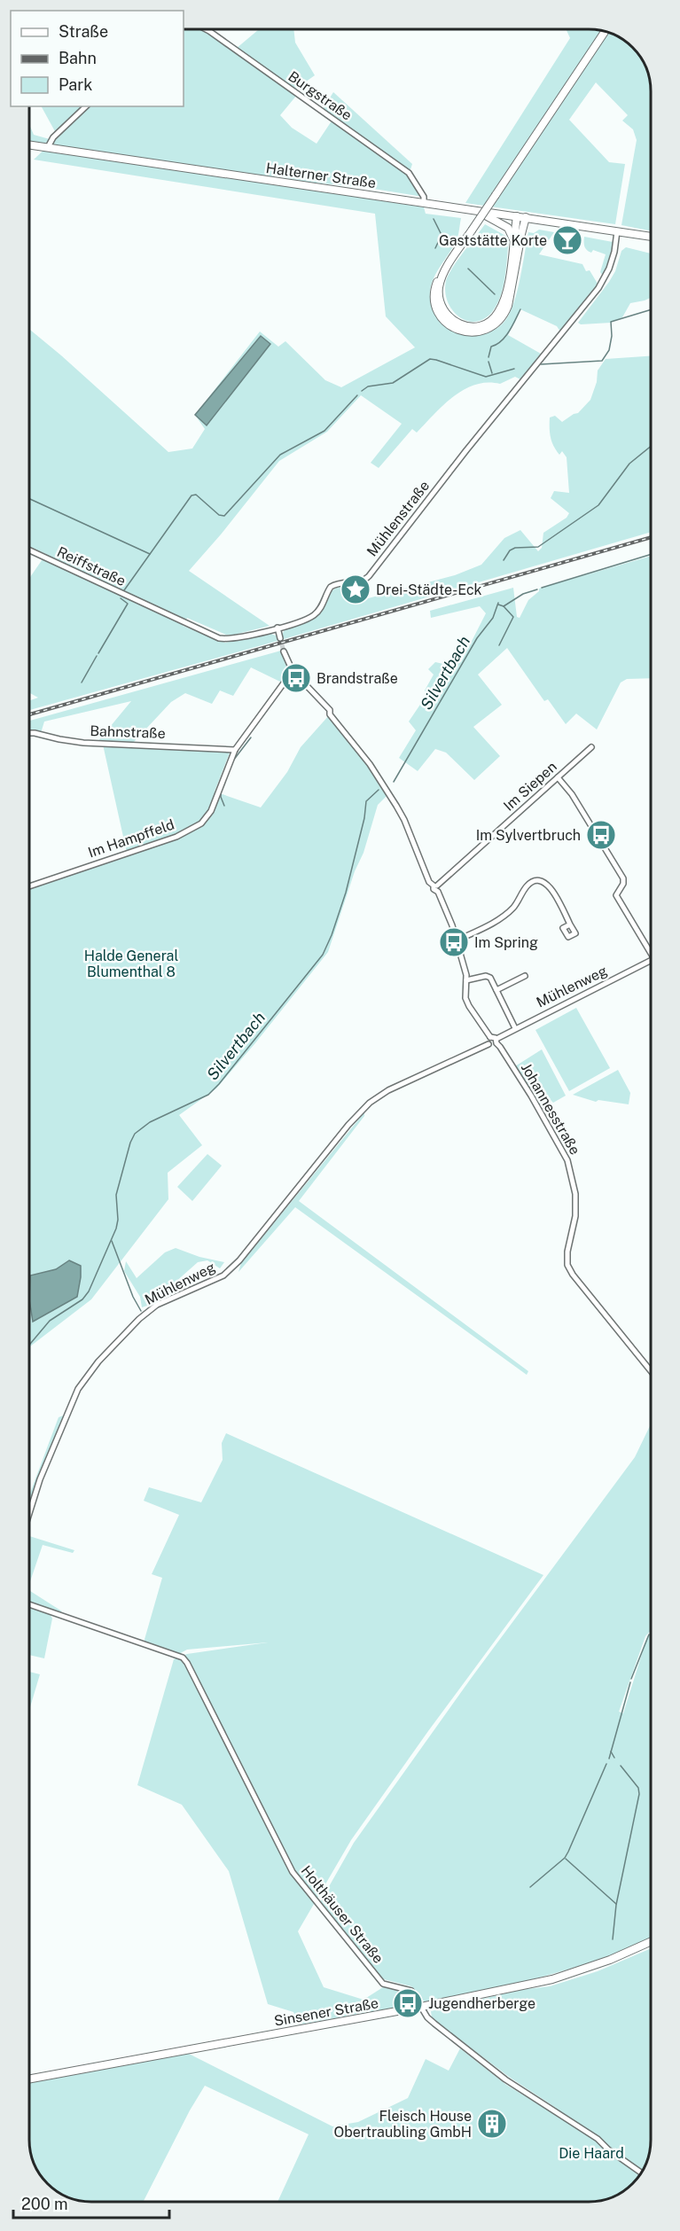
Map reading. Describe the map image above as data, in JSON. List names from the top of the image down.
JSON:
{
  "streets": {
    "main road": ["Halterner Straße", "Sinsener Straße"],
    "street": [
      "Burgstraße",
      "Mühlenstraße",
      "Reiffstraße",
      "Bahnstraße",
      "Im Siepen",
      "Im Hampffeld",
      "Mühlenweg",
      "Johannesstraße",
      "Holthäuser Straße"
    ]
  },
  "crossings": [
    ["Burgstraße", "Halterner Straße"],
    ["Halterner Straße", "Mühlenstraße"],
    ["Mühlenstraße", "Reiffstraße"],
    ["Bahnstraße", "Im Hampffeld"],
    ["Im Siepen", "Johannesstraße"],
    ["Mühlenweg", "Johannesstraße"],
    ["Holthäuser Straße", "Sinsener Straße"]
  ],
  "water": ["Silvertbach"],
  "parks": ["Halde General Blumenthal 8", "Die Haard"],
  "places": {
    "bar": ["Gaststätte Korte"],
    "place": ["Drei-Städte-Eck"],
    "bus stop": [
      "Brandstraße",
      "Im Sylvertbruch",
      "Im Spring",
      "Jugendherberge"
    ],
    "building": ["Fleisch House Obertraubling GmbH"]
  },
  "legend": ["Straße", "Bahn", "Park"],
  "scale_bar": "200 m"
}
